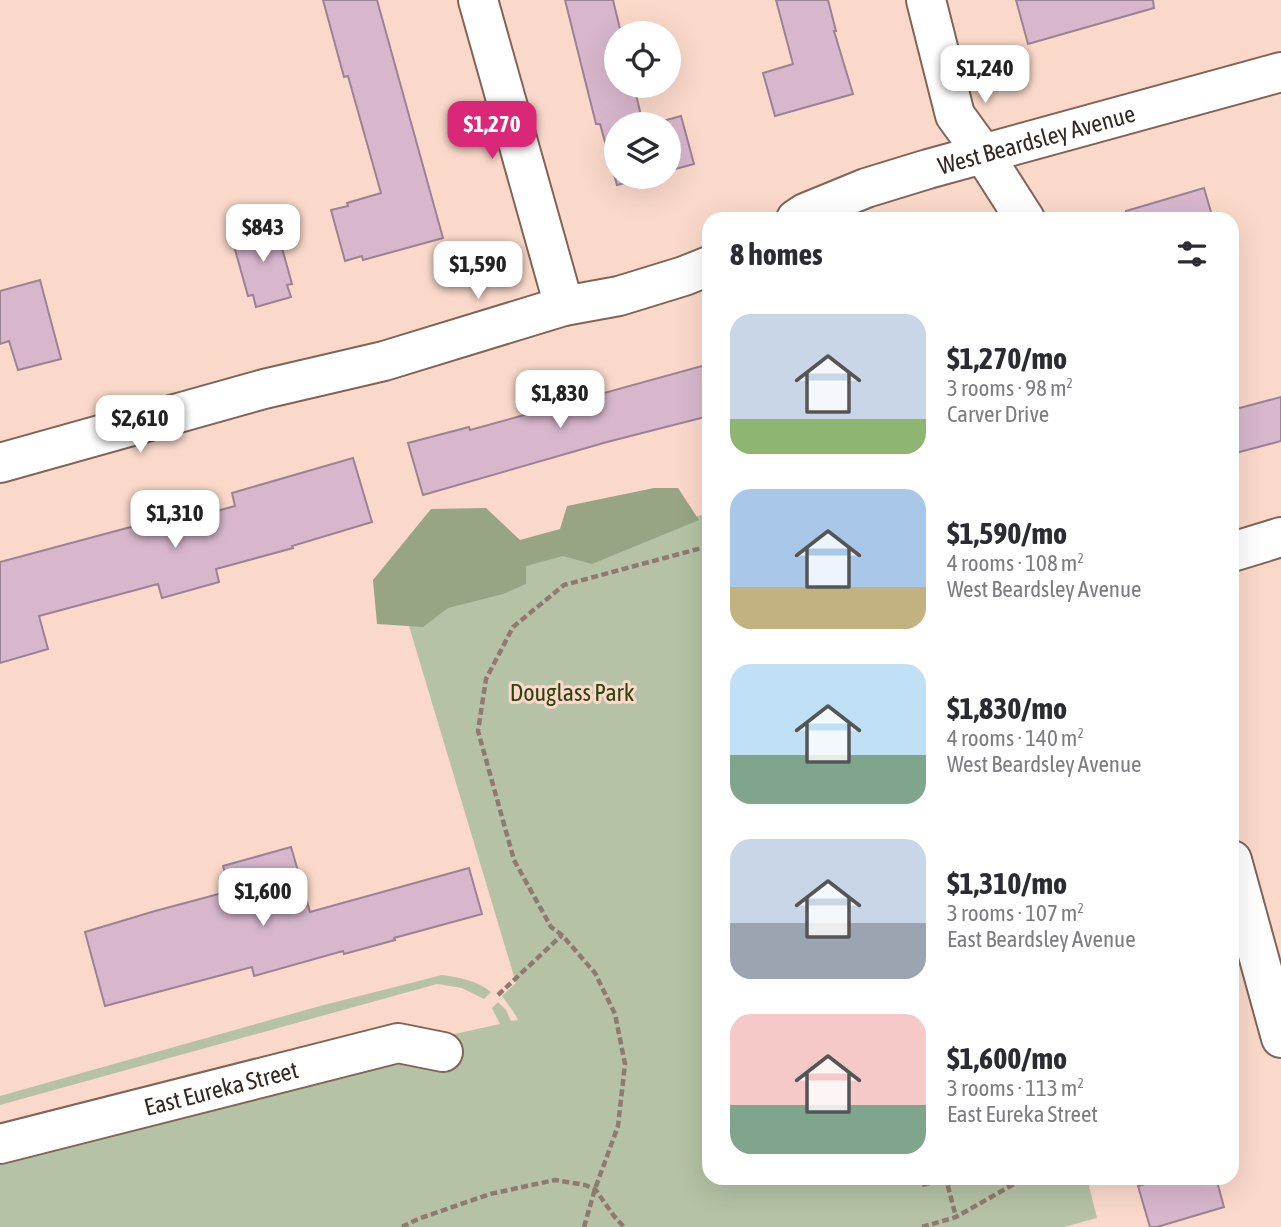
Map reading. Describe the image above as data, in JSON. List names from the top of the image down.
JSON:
{
  "streets": {
    "street": ["West Beardsley Avenue", "East Eureka Street"]
  },
  "parks": ["Douglass Park"],
  "page": {
    "price": [
      "$1,240",
      "$1,270",
      "$843",
      "$1,590",
      "$1,830",
      "$2,610",
      "$1,310",
      "$1,600"
    ],
    "heading": "8 homes",
    "list": [
      {
        "name": "$1,270/mo",
        "note": "3 rooms · 98 m² · Carver Drive"
      },
      {
        "name": "$1,590/mo",
        "note": "4 rooms · 108 m² · West Beardsley Avenue"
      },
      {
        "name": "$1,830/mo",
        "note": "4 rooms · 140 m² · West Beardsley Avenue"
      },
      {
        "name": "$1,310/mo",
        "note": "3 rooms · 107 m² · East Beardsley Avenue"
      },
      {
        "name": "$1,600/mo",
        "note": "3 rooms · 113 m² · East Eureka Street"
      }
    ]
  }
}
